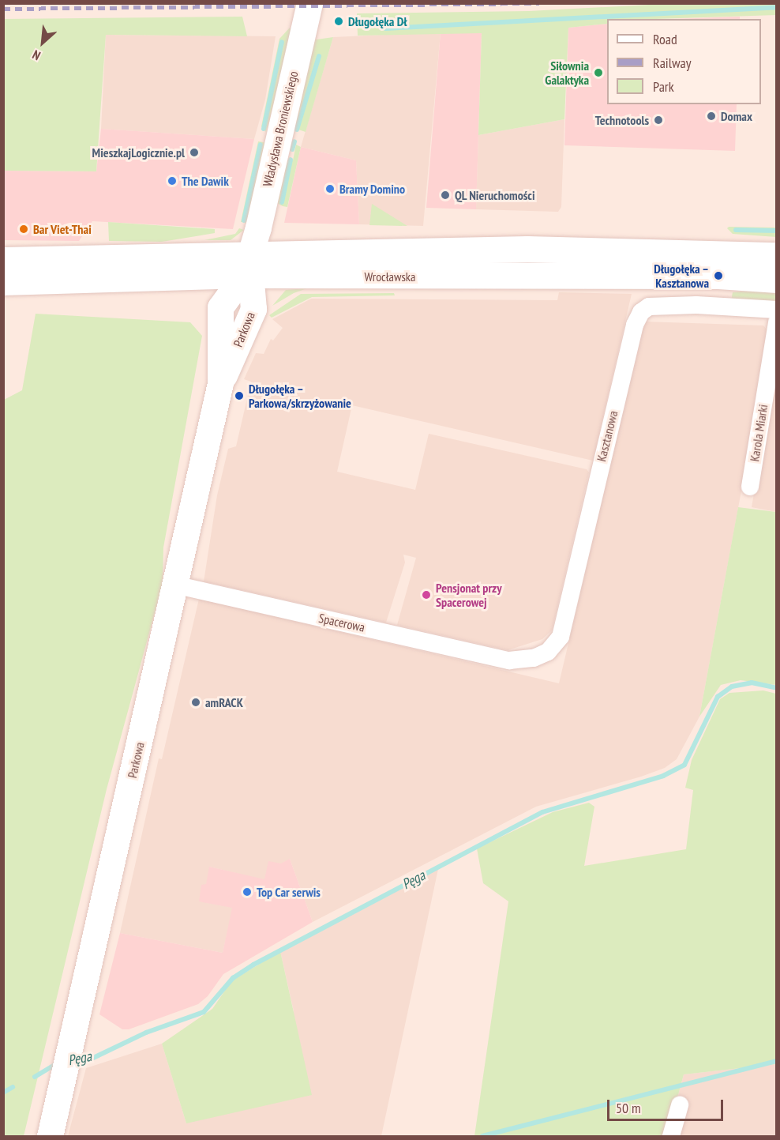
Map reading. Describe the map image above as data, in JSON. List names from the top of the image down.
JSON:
{
  "streets": {
    "main road": ["Władysława Broniewskiego", "Wrocławska", "Parkowa"],
    "street": ["Karola Miarki", "Kasztanowa", "Spacerowa"]
  },
  "crossings": [
    ["Władysława Broniewskiego", "Wrocławska"],
    ["Władysława Broniewskiego", "Parkowa"],
    ["Wrocławska", "Parkowa"],
    ["Parkowa", "Spacerowa"],
    ["Kasztanowa", "Spacerowa"]
  ],
  "water": ["Pęga"],
  "places": [
    "Długołęka Dł",
    "Siłownia Galaktyka",
    "Domax",
    "Technotools",
    "MieszkajLogicznie.pl",
    "The Dawik",
    "Bramy Domino",
    "QL Nieruchomości",
    "Bar Viet-Thai",
    "Długołęka – Kasztanowa",
    "Długołęka – Parkowa/skrzyżowanie",
    "Pensjonat przy Spacerowej",
    "amRACK",
    "Top Car serwis"
  ],
  "legend": ["Road", "Railway", "Park"],
  "scale_bar": "50 m",
  "north": "bottom left"
}
